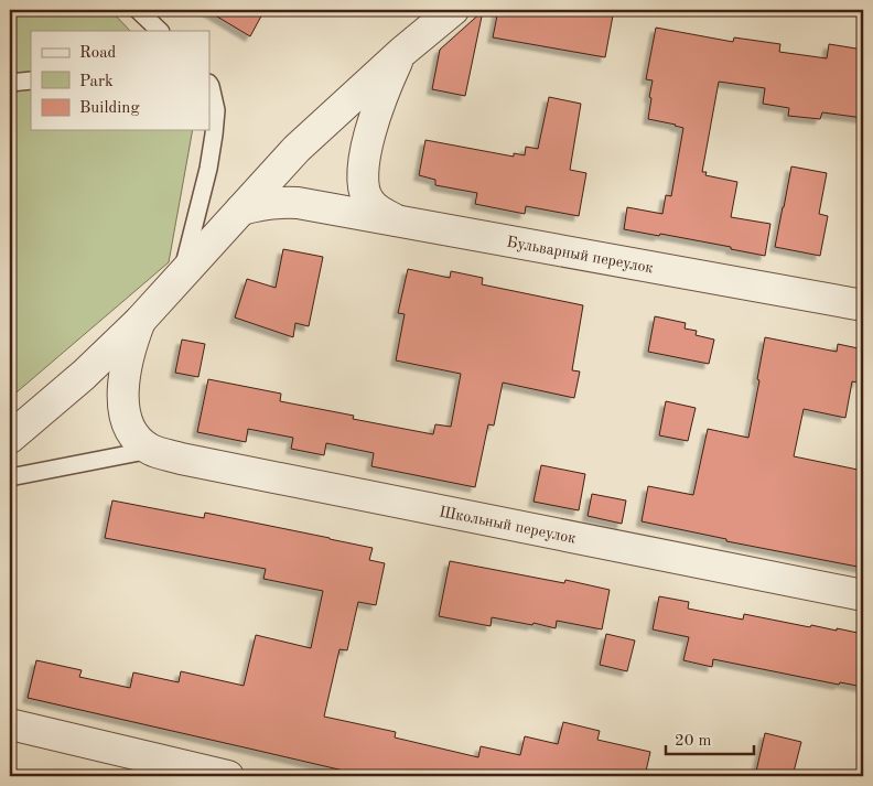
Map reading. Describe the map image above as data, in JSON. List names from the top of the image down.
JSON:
{
  "streets": {
    "street": ["Бульварный переулок", "Школьный переулок"]
  },
  "legend": ["Road", "Park", "Building"],
  "scale_bar": "20 m"
}
